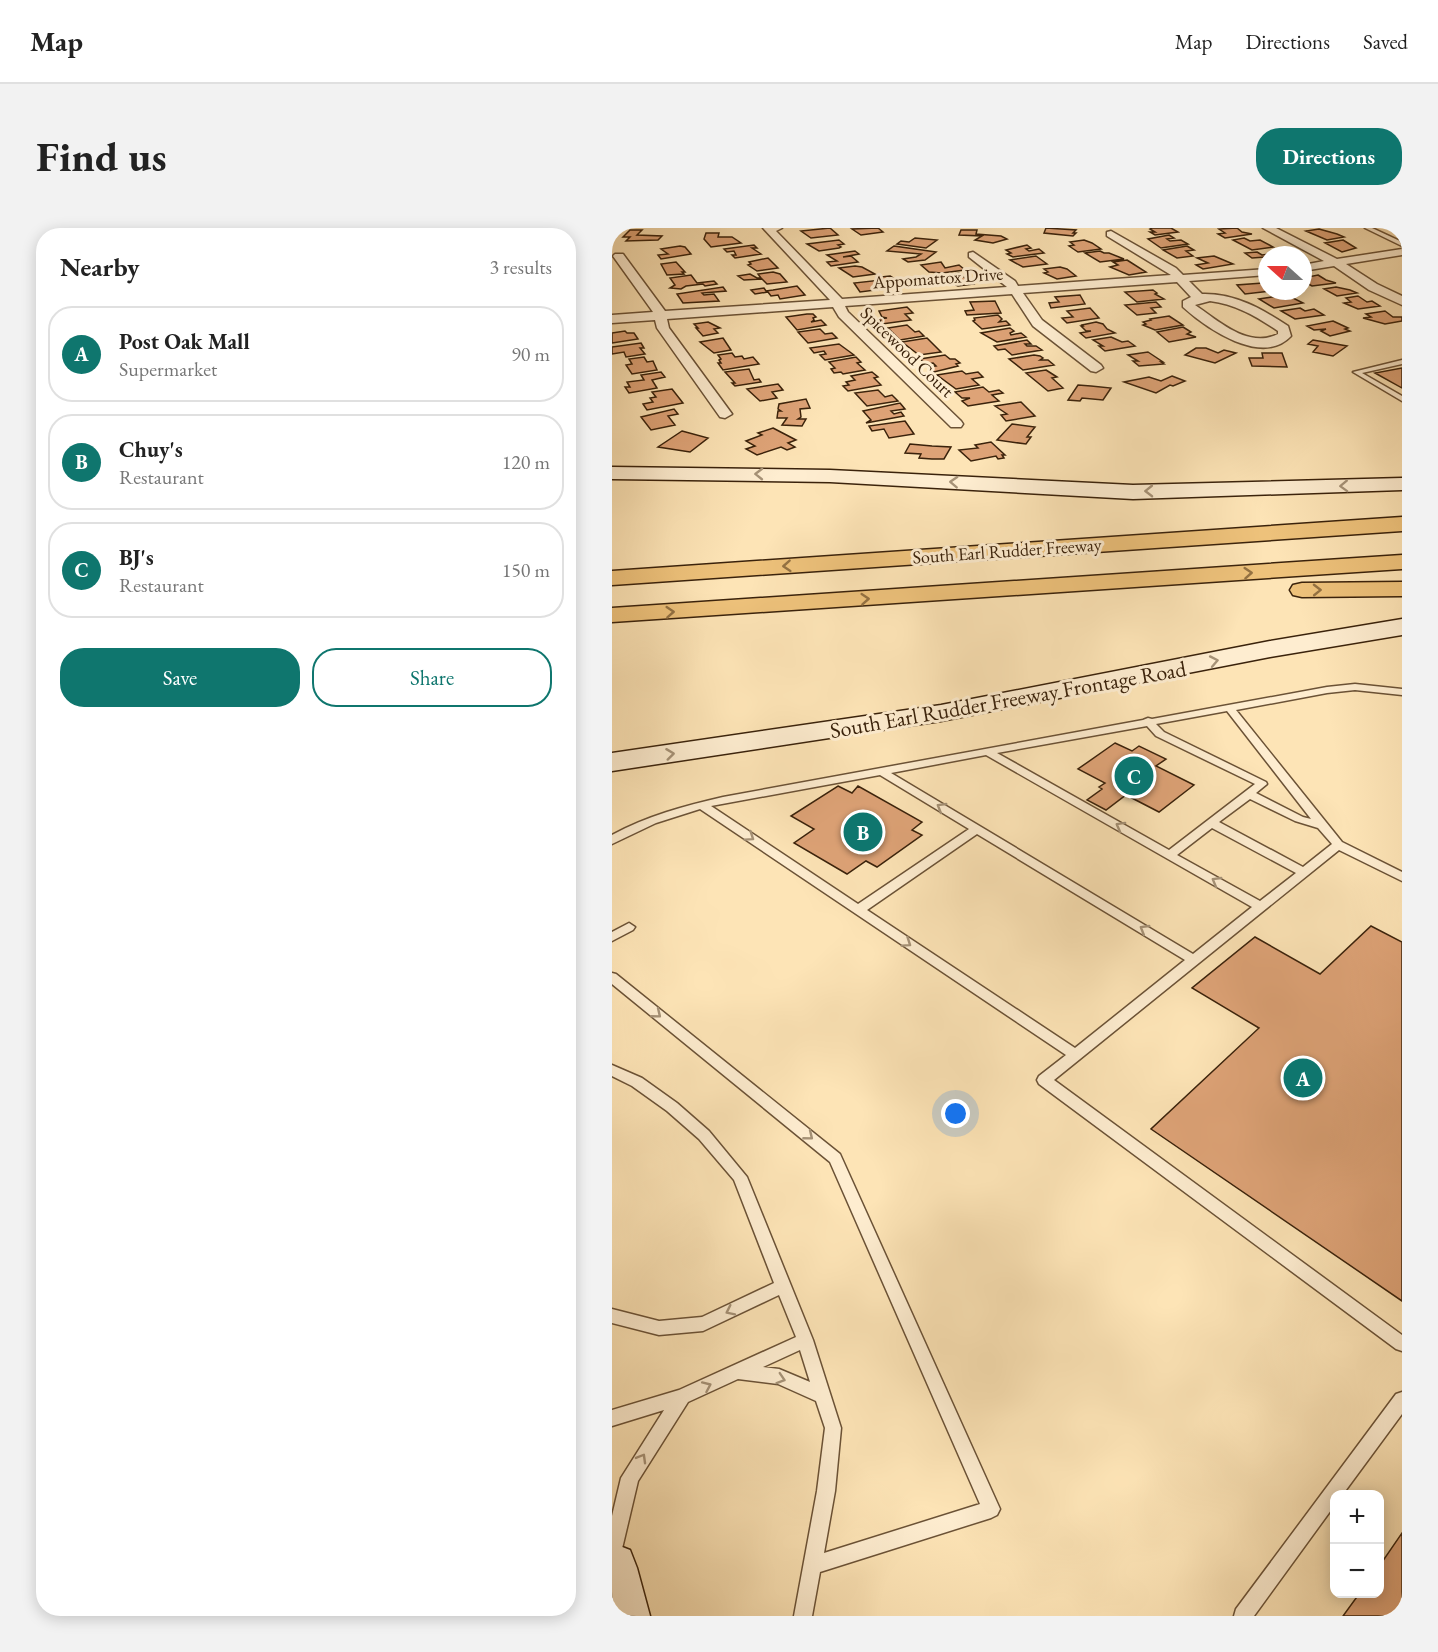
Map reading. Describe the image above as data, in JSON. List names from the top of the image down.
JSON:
{
  "streets": {
    "highway": ["South Earl Rudder Freeway"],
    "main road": ["South Earl Rudder Freeway Frontage Road"],
    "street": ["Appomattox Drive", "Spicewood Court"]
  },
  "crossings": [
    ["Appomattox Drive", "Spicewood Court"]
  ],
  "north": "left",
  "page": {
    "header": "Map",
    "nav": ["Map", "Directions", "Saved"],
    "buttons": [
      "Directions",
      ["Save", "Share"]
    ],
    "title": "Find us",
    "heading": ["Nearby", "3 results"],
    "list": [
      {
        "mark": "A",
        "name": "Post Oak Mall",
        "note": "Supermarket",
        "value": "90 m"
      },
      {
        "mark": "B",
        "name": "Chuy's",
        "note": "Restaurant",
        "value": "120 m"
      },
      {
        "mark": "C",
        "name": "BJ's",
        "note": "Restaurant",
        "value": "150 m"
      }
    ],
    "pins": ["C", "B", "A"],
    "map_buttons": ["+", "−"]
  }
}
